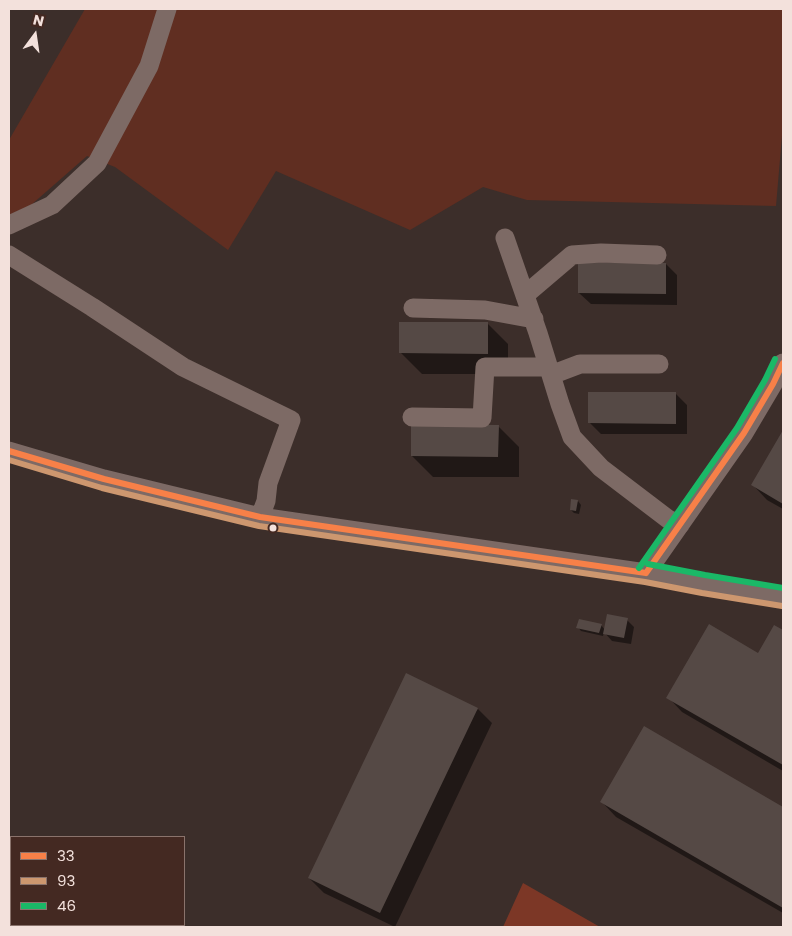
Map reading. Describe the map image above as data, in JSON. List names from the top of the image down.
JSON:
{
  "lines": ["transit line 46", "transit line 33", "transit line 93"],
  "legend": ["33", "93", "46"],
  "north": "top"
}
